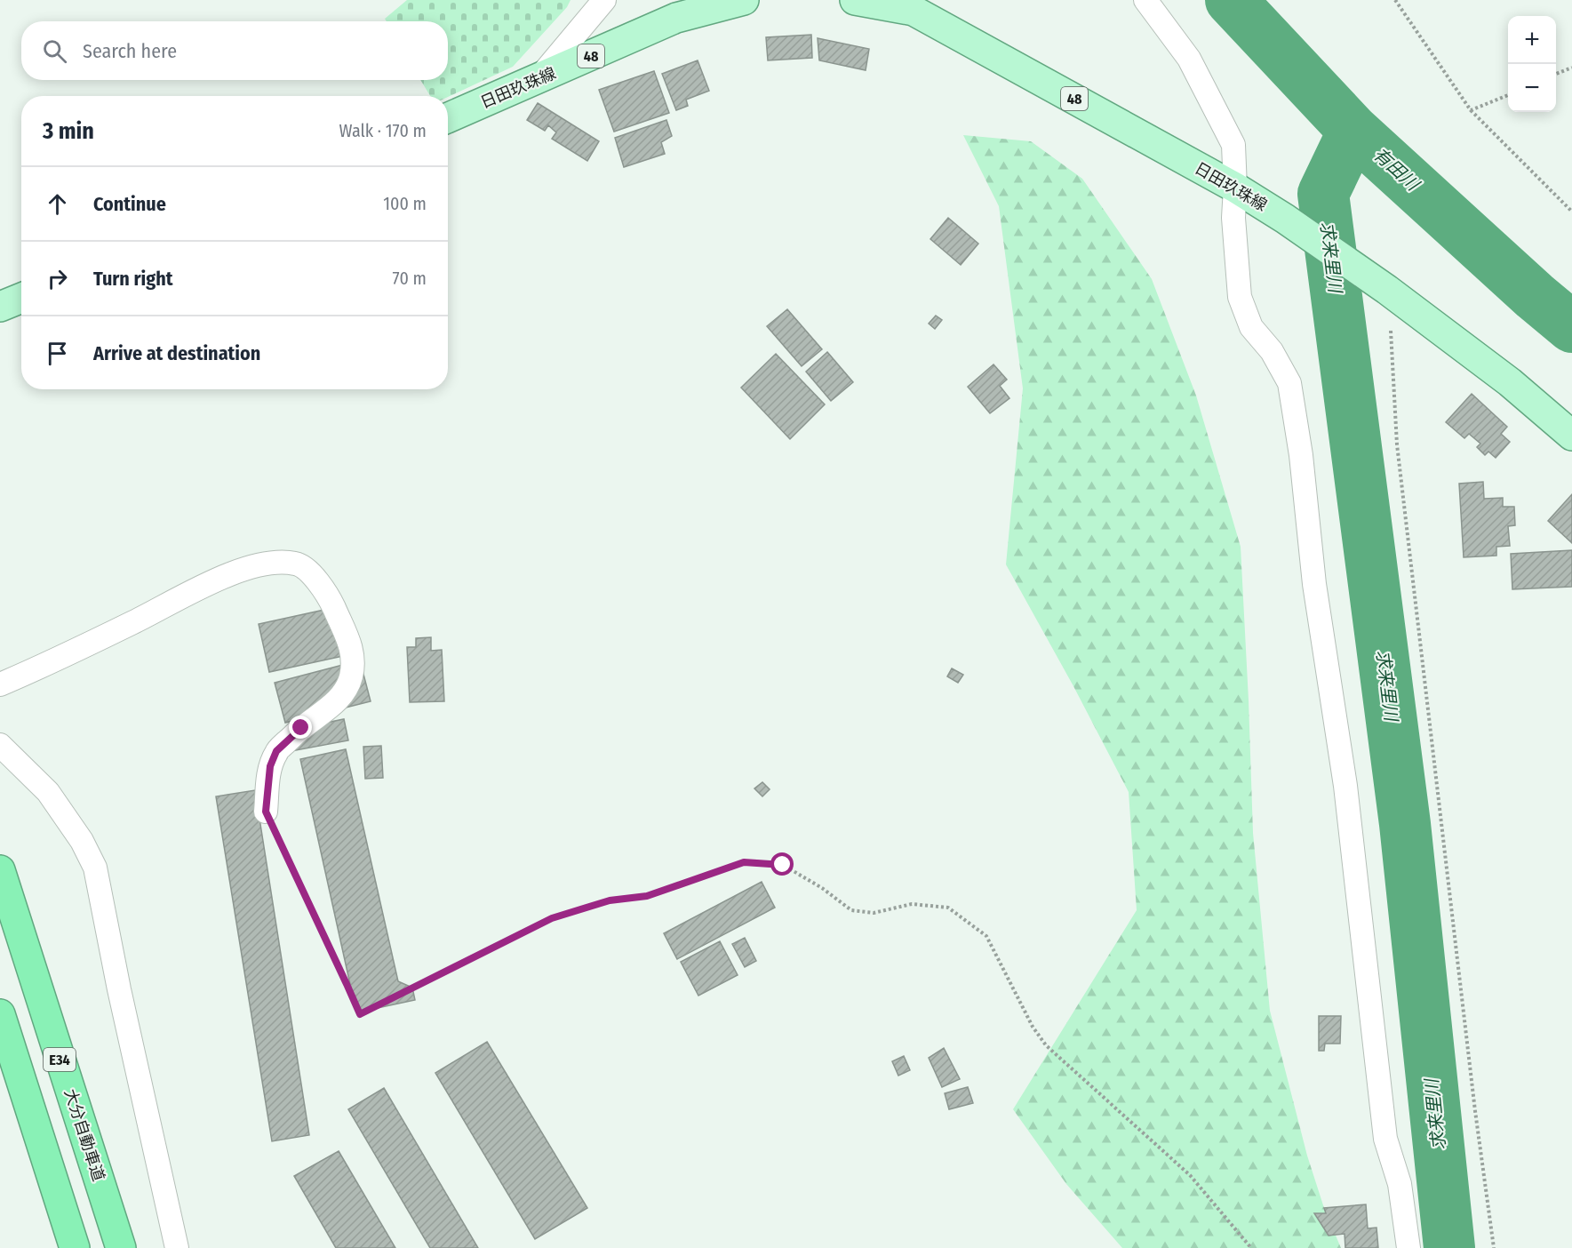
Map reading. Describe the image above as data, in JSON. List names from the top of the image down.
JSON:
{
  "streets": {
    "highway": ["E34", "大分自動車道"],
    "main road": ["48", "日田玖珠線"]
  },
  "water": ["有田川", "求来里川"],
  "page": {
    "map_buttons": ["+", "−"],
    "search": "Search here",
    "heading": ["3 min", "Walk · 170 m"],
    "list": [
      ["Continue", "100 m"],
      ["Turn right", "70 m"],
      "Arrive at destination"
    ]
  }
}
